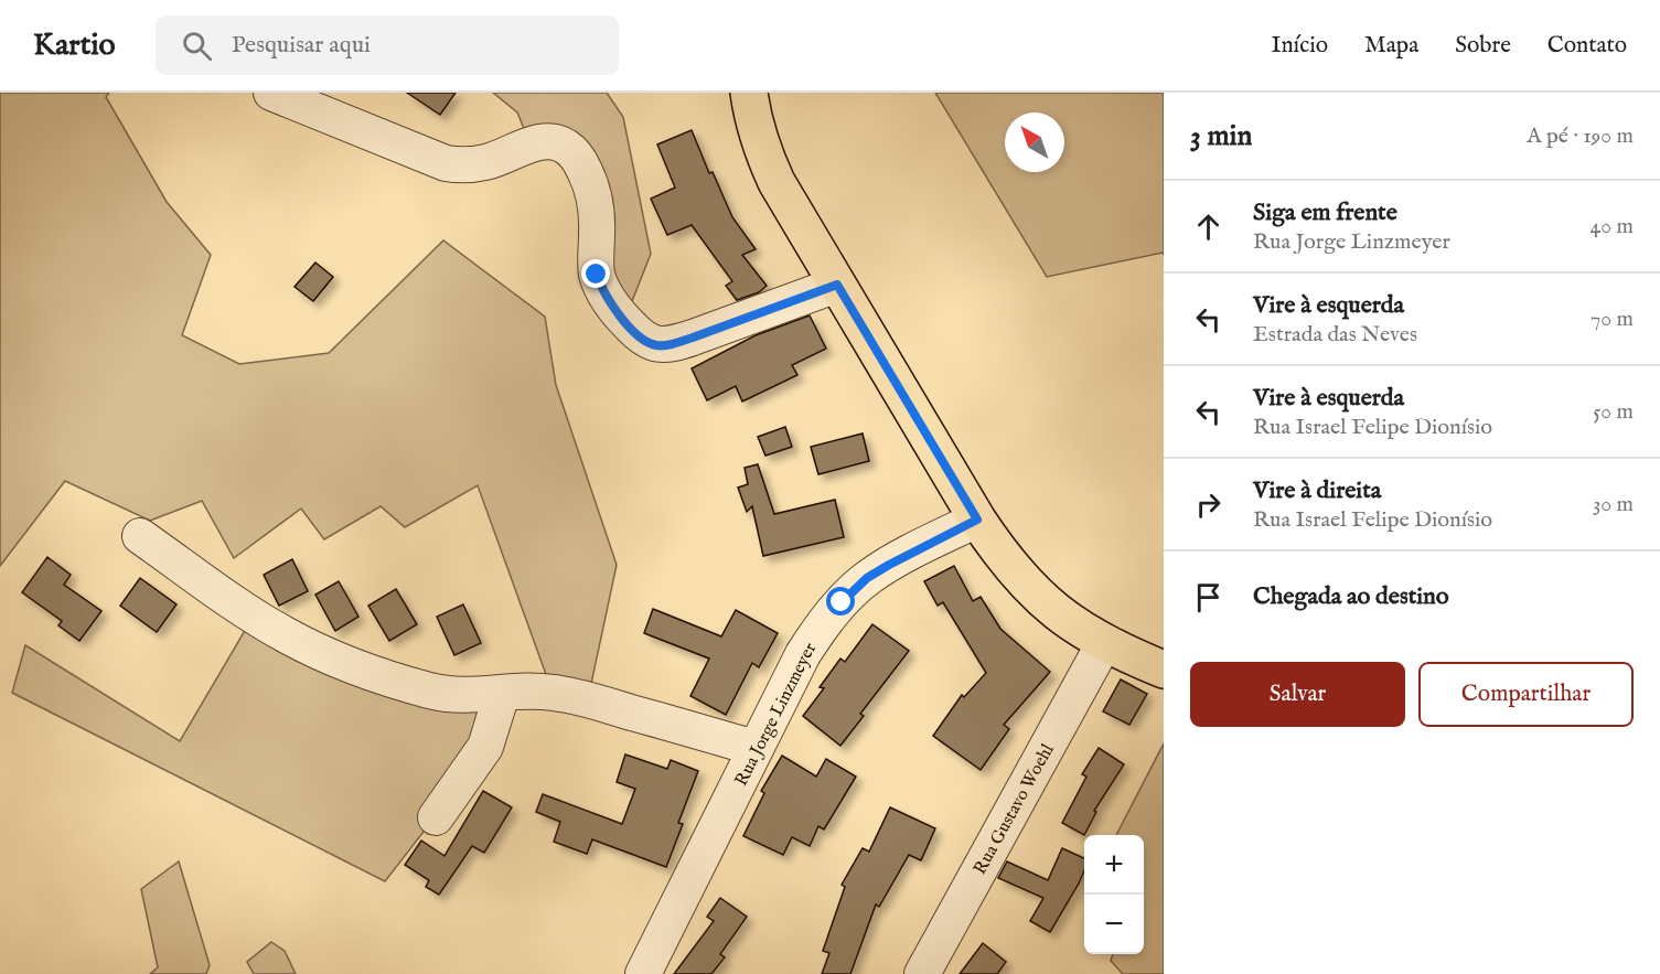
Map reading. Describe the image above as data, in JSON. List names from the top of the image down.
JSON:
{
  "streets": {
    "street": ["Rua Jorge Linzmeyer", "Rua Gustavo Woehl"]
  },
  "north": "top left",
  "page": {
    "header": "Kartio",
    "search": "Pesquisar aqui",
    "nav": [
      "Início",
      "Mapa",
      "Sobre",
      "Contato"
    ],
    "heading": ["3 min", "A pé · 190 m"],
    "list": [
      ["Siga em frente", "Rua Jorge Linzmeyer", "40 m"],
      ["Vire à esquerda", "Estrada das Neves", "70 m"],
      ["Vire à esquerda", "Rua Israel Felipe Dionísio", "50 m"],
      ["Vire à direita", "Rua Israel Felipe Dionísio", "30 m"],
      "Chegada ao destino"
    ],
    "buttons": ["Salvar", "Compartilhar"],
    "map_buttons": ["+", "−"]
  }
}
